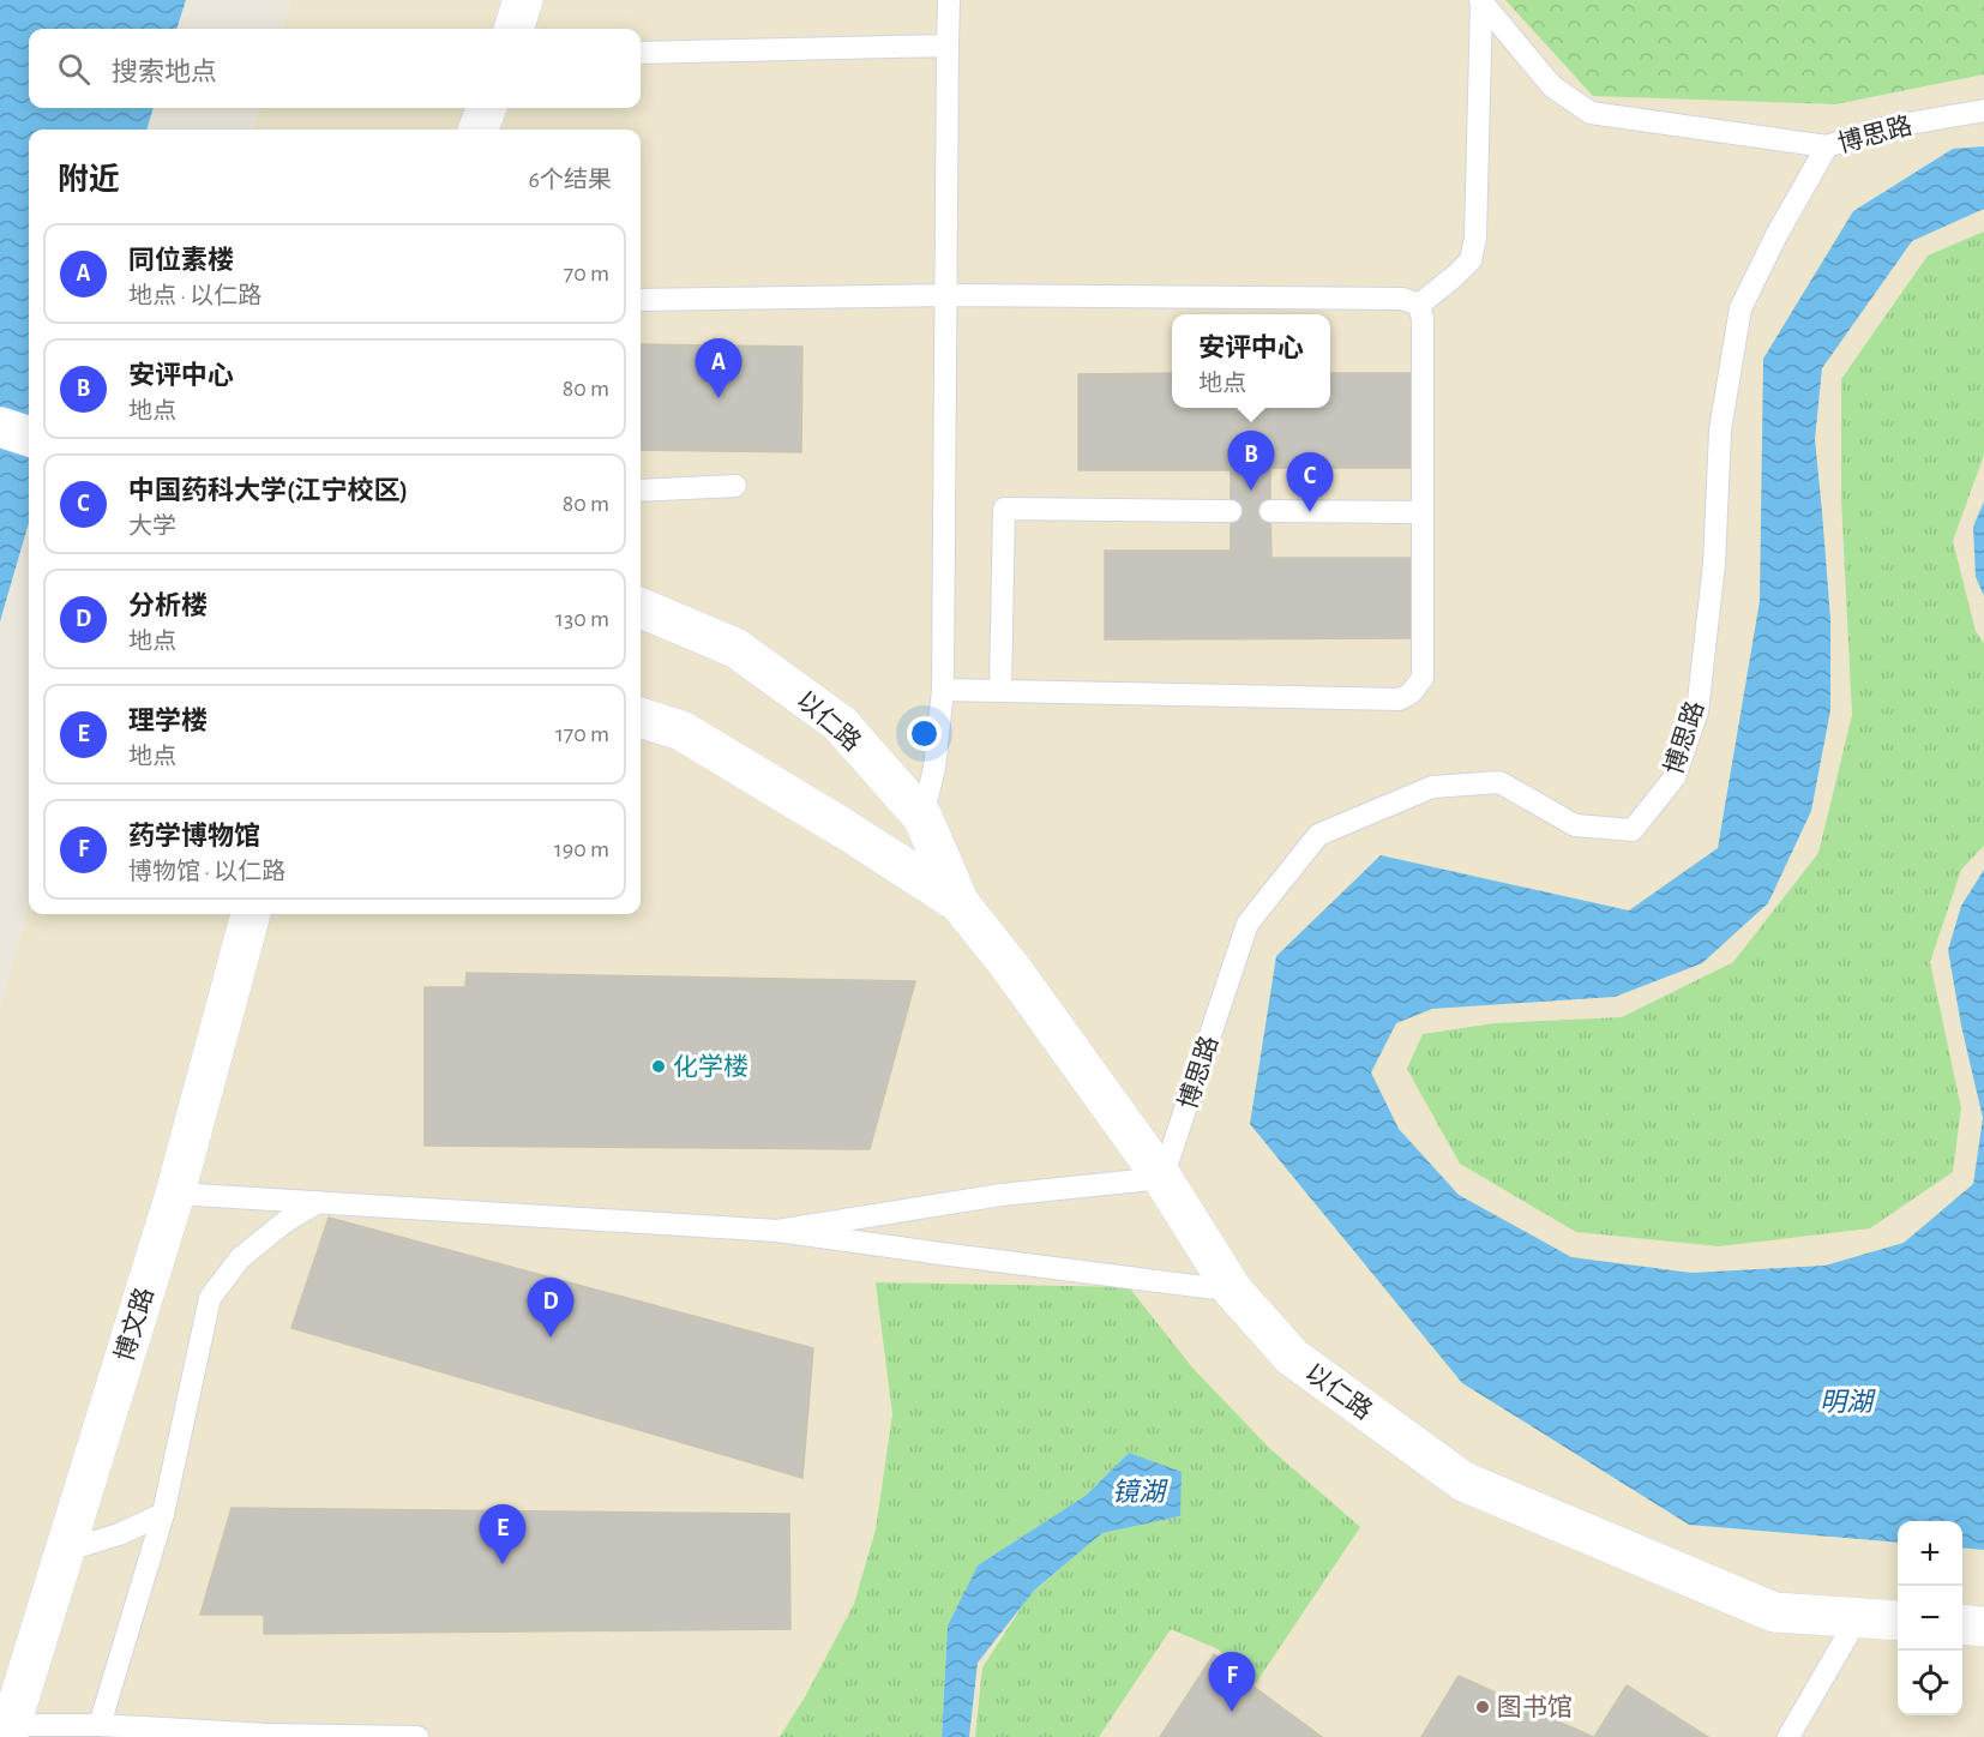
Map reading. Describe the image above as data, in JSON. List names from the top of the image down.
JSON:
{
  "streets": {
    "street": ["以仁路", "博文路"],
    "lane": ["博思路"]
  },
  "crossings": [
    ["博思路", "以仁路"]
  ],
  "water": ["明湖", "镜湖"],
  "places": ["化学楼", "图书馆"],
  "page": {
    "search": "搜索地点",
    "heading": ["附近", "6个结果"],
    "list": [
      {
        "mark": "A",
        "name": "同位素楼",
        "note": "地点 · 以仁路",
        "value": "70 m"
      },
      {
        "mark": "B",
        "name": "安评中心",
        "note": "地点",
        "value": "80 m"
      },
      {
        "mark": "C",
        "name": "中国药科大学(江宁校区)",
        "note": "大学",
        "value": "80 m"
      },
      {
        "mark": "D",
        "name": "分析楼",
        "note": "地点",
        "value": "130 m"
      },
      {
        "mark": "E",
        "name": "理学楼",
        "note": "地点",
        "value": "170 m"
      },
      {
        "mark": "F",
        "name": "药学博物馆",
        "note": "博物馆 · 以仁路",
        "value": "190 m"
      }
    ],
    "popup": ["安评中心", "地点"],
    "pins": [
      "A",
      "B",
      "C",
      "D",
      "E",
      "F"
    ],
    "map_buttons": ["+", "−"]
  }
}
